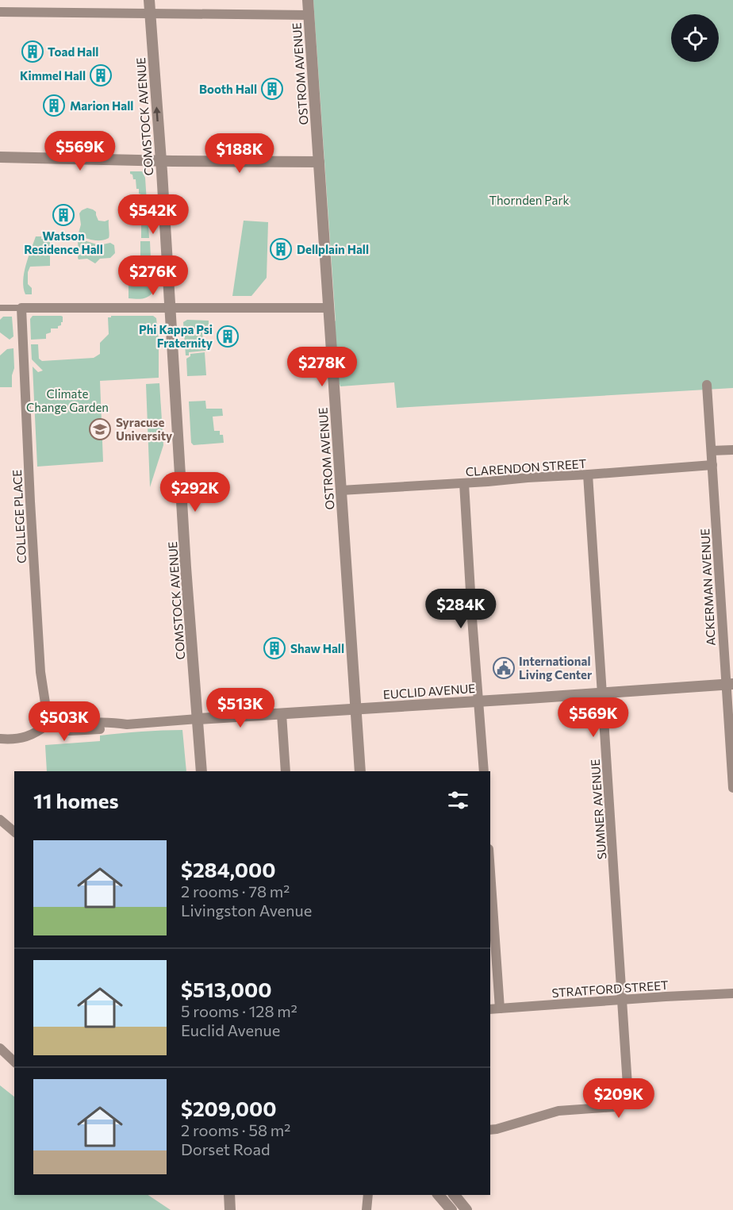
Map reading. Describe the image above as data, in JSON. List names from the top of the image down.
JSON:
{
  "streets": {
    "street": [
      "OSTROM AVENUE",
      "COMSTOCK AVENUE",
      "CLARENDON STREET",
      "COLLEGE PLACE",
      "ACKERMAN AVENUE",
      "EUCLID AVENUE",
      "SUMNER AVENUE",
      "STRATFORD STREET"
    ]
  },
  "crossings": [
    ["OSTROM AVENUE", "CLARENDON STREET"],
    ["OSTROM AVENUE", "EUCLID AVENUE"],
    ["COMSTOCK AVENUE", "EUCLID AVENUE"],
    ["CLARENDON STREET", "ACKERMAN AVENUE"],
    ["CLARENDON STREET", "SUMNER AVENUE"],
    ["COLLEGE PLACE", "EUCLID AVENUE"],
    ["ACKERMAN AVENUE", "EUCLID AVENUE"],
    ["EUCLID AVENUE", "SUMNER AVENUE"],
    ["SUMNER AVENUE", "STRATFORD STREET"]
  ],
  "parks": ["Thornden Park", "Climate Change Garden"],
  "places": {
    "building": [
      "Toad Hall",
      "Kimmel Hall",
      "Booth Hall",
      "Marion Hall",
      "Watson Residence Hall",
      "Dellplain Hall",
      "Phi Kappa Psi Fraternity",
      "Shaw Hall"
    ],
    "school or university": ["Syracuse University"],
    "public building": ["International Living Center"]
  },
  "page": {
    "price": [
      "$569K",
      "$188K",
      "$542K",
      "$276K",
      "$278K",
      "$292K",
      "$284K",
      "$513K",
      "$569K",
      "$503K",
      "$209K"
    ],
    "heading": "11 homes",
    "list": [
      {
        "name": "$284,000",
        "note": "2 rooms · 78 m² · Livingston Avenue"
      },
      {
        "name": "$513,000",
        "note": "5 rooms · 128 m² · Euclid Avenue"
      },
      {
        "name": "$209,000",
        "note": "2 rooms · 58 m² · Dorset Road"
      }
    ]
  }
}
